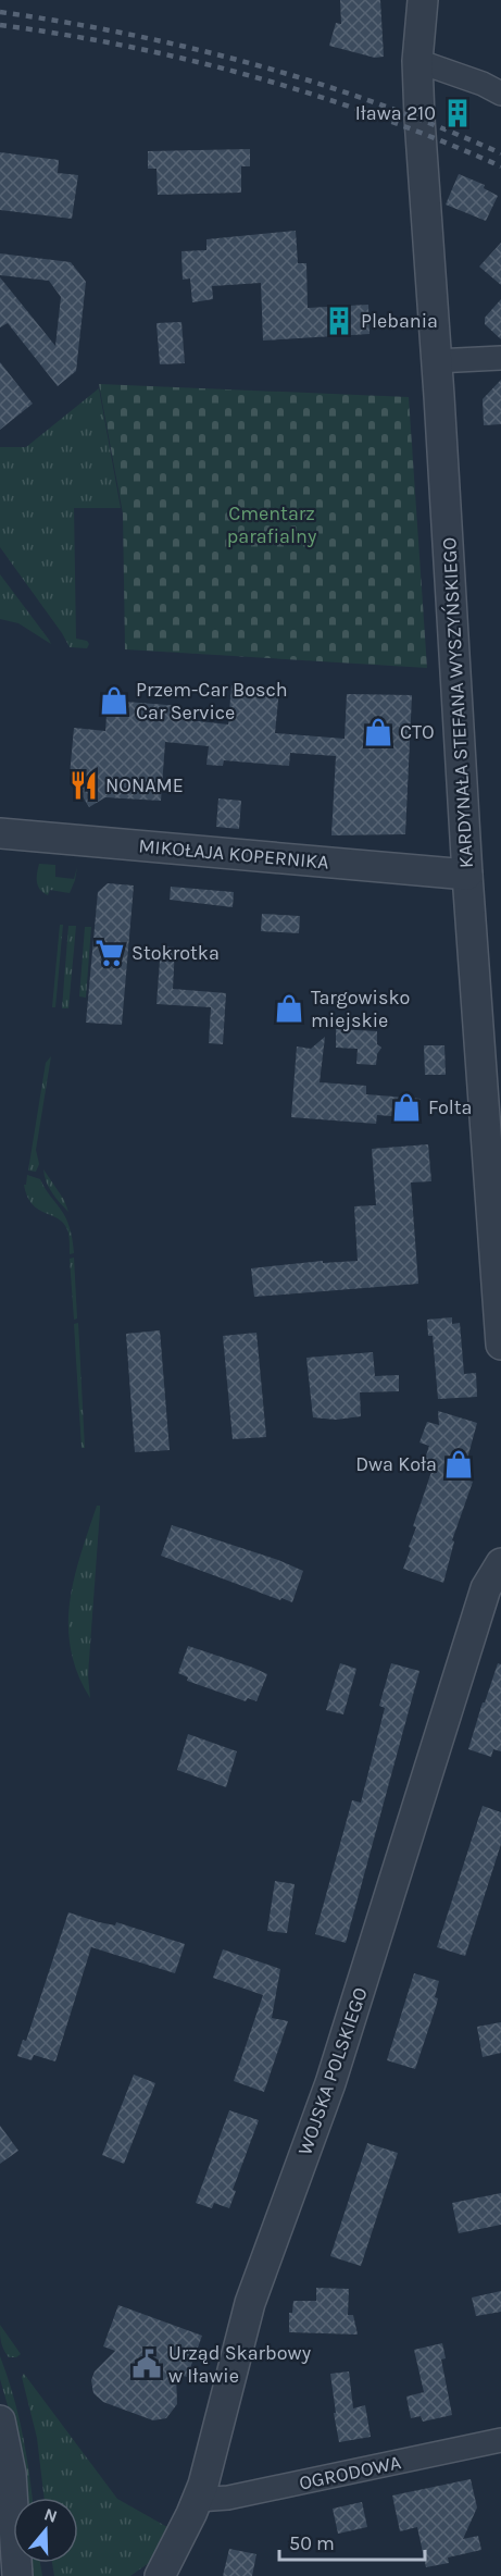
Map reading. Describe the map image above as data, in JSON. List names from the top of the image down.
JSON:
{
  "streets": {
    "street": [
      "KARDYNAŁA STEFANA WYSZYŃSKIEGO",
      "MIKOŁAJA KOPERNIKA",
      "WOJSKA POLSKIEGO",
      "OGRODOWA"
    ]
  },
  "crossings": [
    ["KARDYNAŁA STEFANA WYSZYŃSKIEGO", "MIKOŁAJA KOPERNIKA"],
    ["WOJSKA POLSKIEGO", "OGRODOWA"]
  ],
  "parks": ["Cmentarz parafialny"],
  "places": {
    "building": ["Iława 210", "Plebania"],
    "shop": [
      "Przem-Car Bosch Car Service",
      "CTO",
      "Targowisko miejskie",
      "Folta",
      "Dwa Koła"
    ],
    "restaurant": ["NONAME"],
    "supermarket": ["Stokrotka"],
    "public building": ["Urząd Skarbowy w Iławie"]
  },
  "scale_bar": "50 m",
  "north": "top"
}
